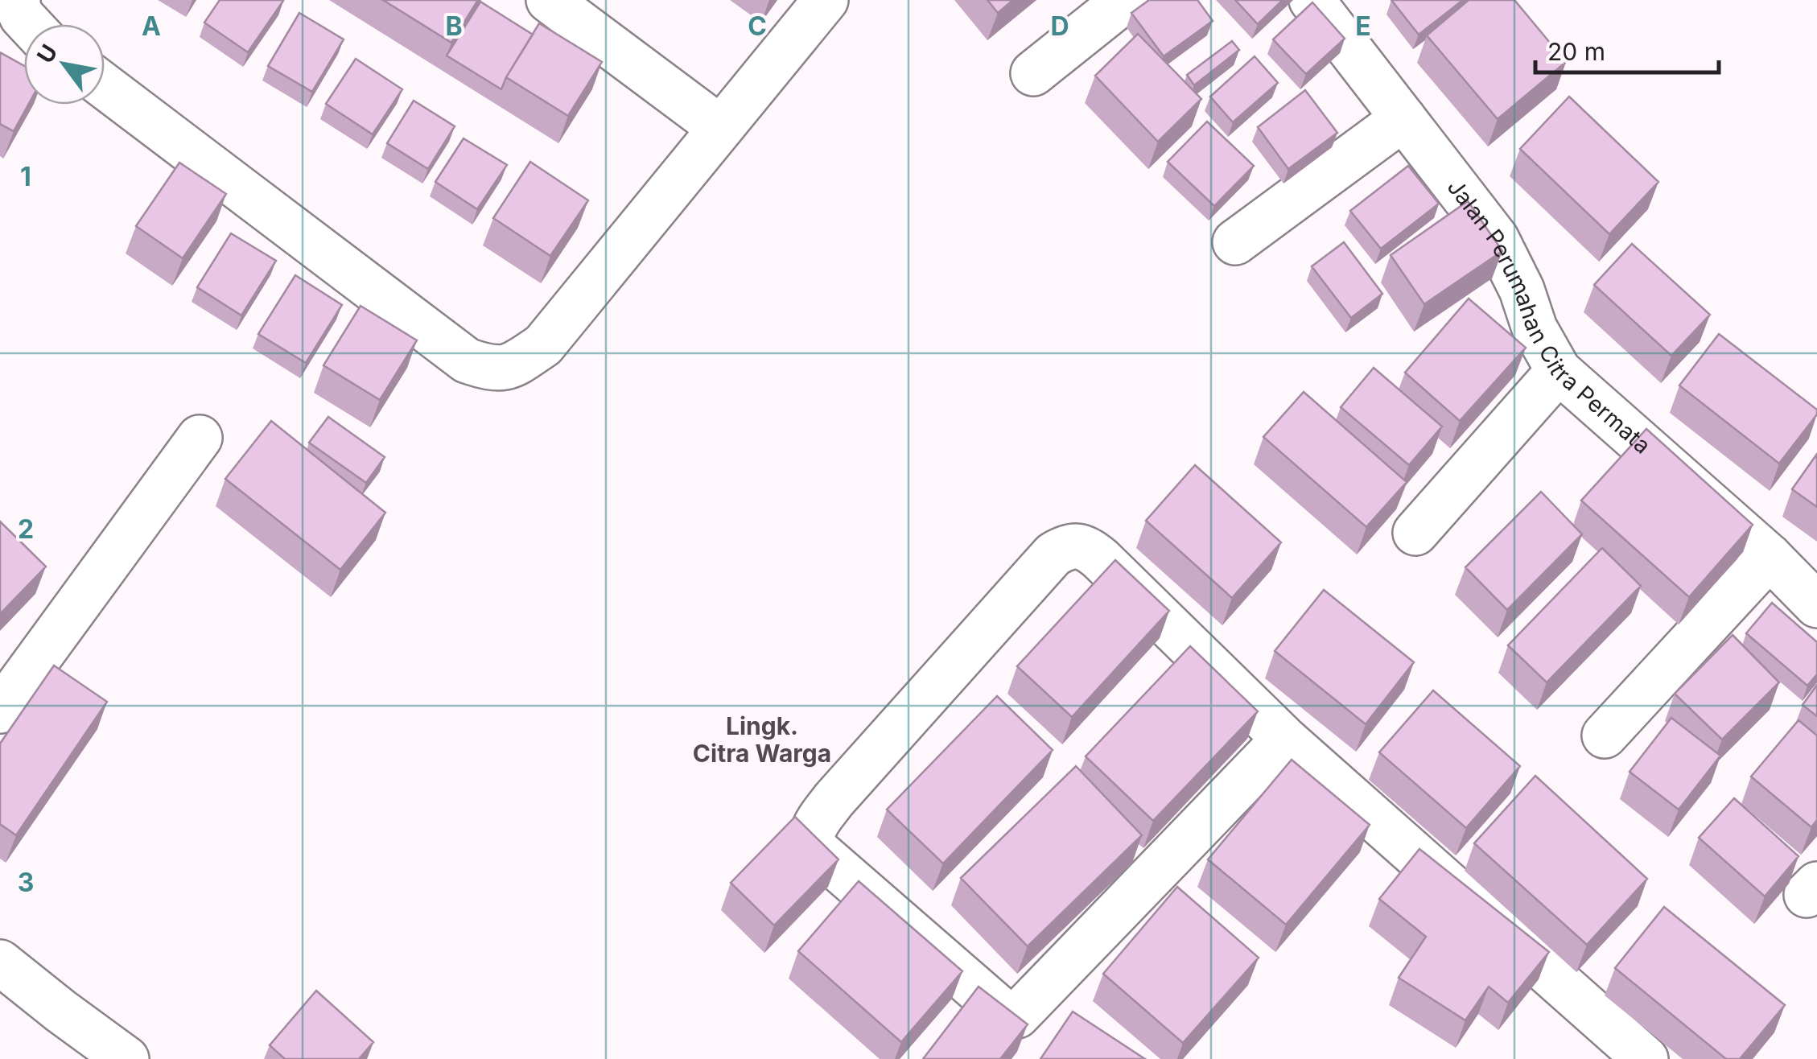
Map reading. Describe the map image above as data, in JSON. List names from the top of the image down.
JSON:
{
  "streets": {
    "street": ["Jalan Perumahan Citra Permata"]
  },
  "districts": ["Lingk. Citra Warga"],
  "scale_bar": "20 m",
  "north": "top left",
  "grid": {
    "columns": [
      "A",
      "B",
      "C",
      "D",
      "E"
    ],
    "rows": ["1", "2", "3"]
  }
}
